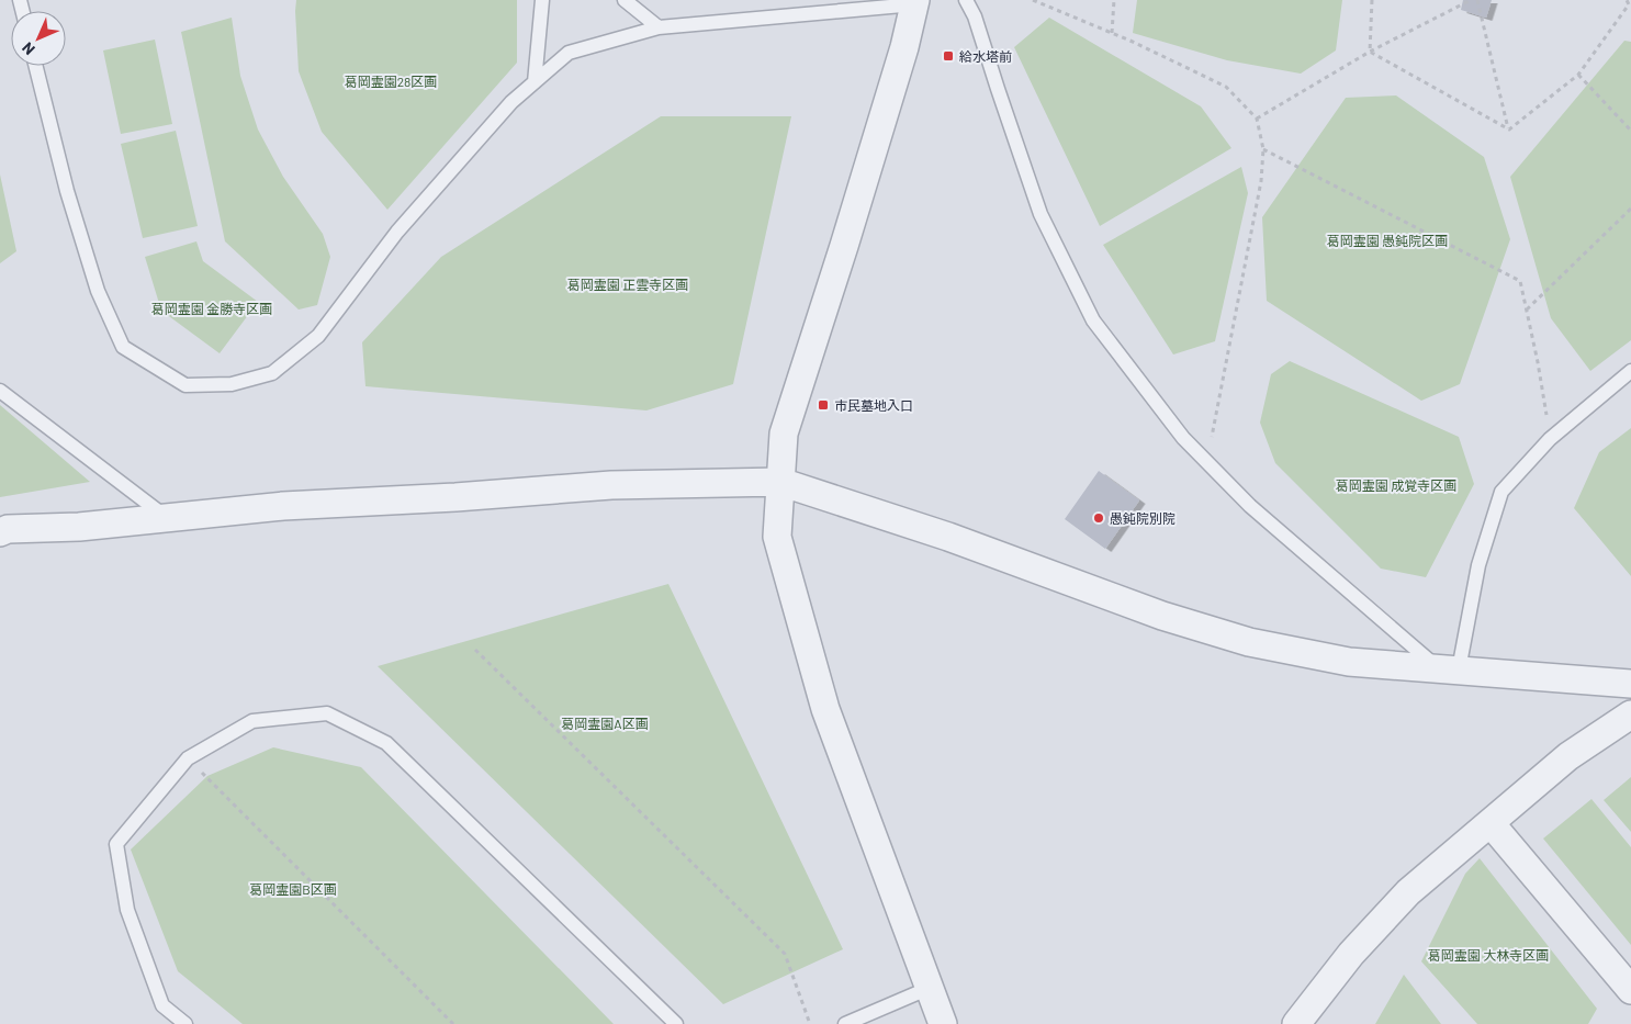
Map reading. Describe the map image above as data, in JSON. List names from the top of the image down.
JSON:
{
  "parks": [
    "葛岡霊園28区画",
    "葛岡霊園 愚鈍院区画",
    "葛岡霊園 正雲寺区画",
    "葛岡霊園 金勝寺区画",
    "葛岡霊園 成覚寺区画",
    "葛岡霊園A区画",
    "葛岡霊園B区画",
    "葛岡霊園 大林寺区画"
  ],
  "places": {
    "transit": ["給水塔前", "市民墓地入口"],
    "other": ["愚鈍院別院"]
  },
  "north": "bottom left"
}
